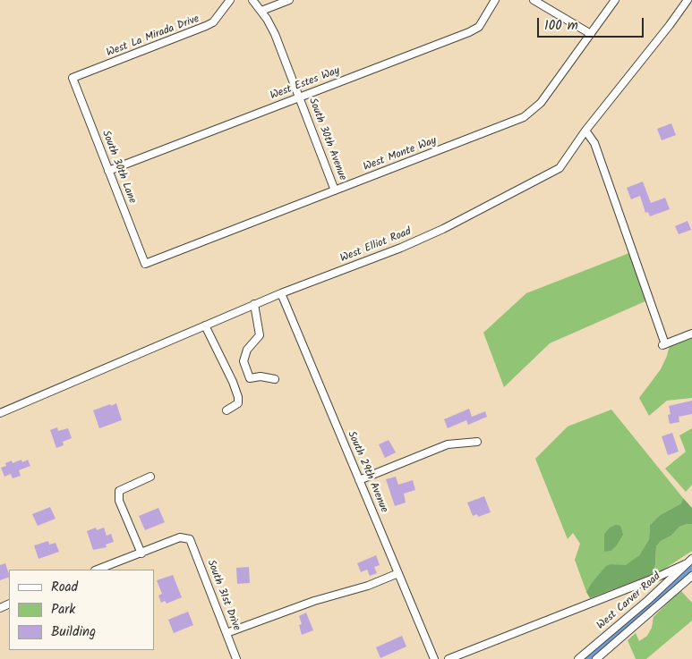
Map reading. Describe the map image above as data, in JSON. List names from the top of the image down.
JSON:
{
  "streets": {
    "street": [
      "West La Mirada Drive",
      "West Estes Way",
      "South 30th Avenue",
      "West Monte Way",
      "South 30th Lane",
      "West Elliot Road",
      "South 29th Avenue",
      "South 31st Drive",
      "West Carver Road"
    ]
  },
  "crossings": [
    ["West La Mirada Drive", "South 30th Lane"],
    ["West Estes Way", "South 30th Avenue"],
    ["West Estes Way", "South 30th Lane"],
    ["South 30th Avenue", "West Monte Way"],
    ["West Monte Way", "South 30th Lane"],
    ["West Elliot Road", "South 29th Avenue"]
  ],
  "legend": ["Road", "Park", "Building"],
  "scale_bar": "100 m"
}
